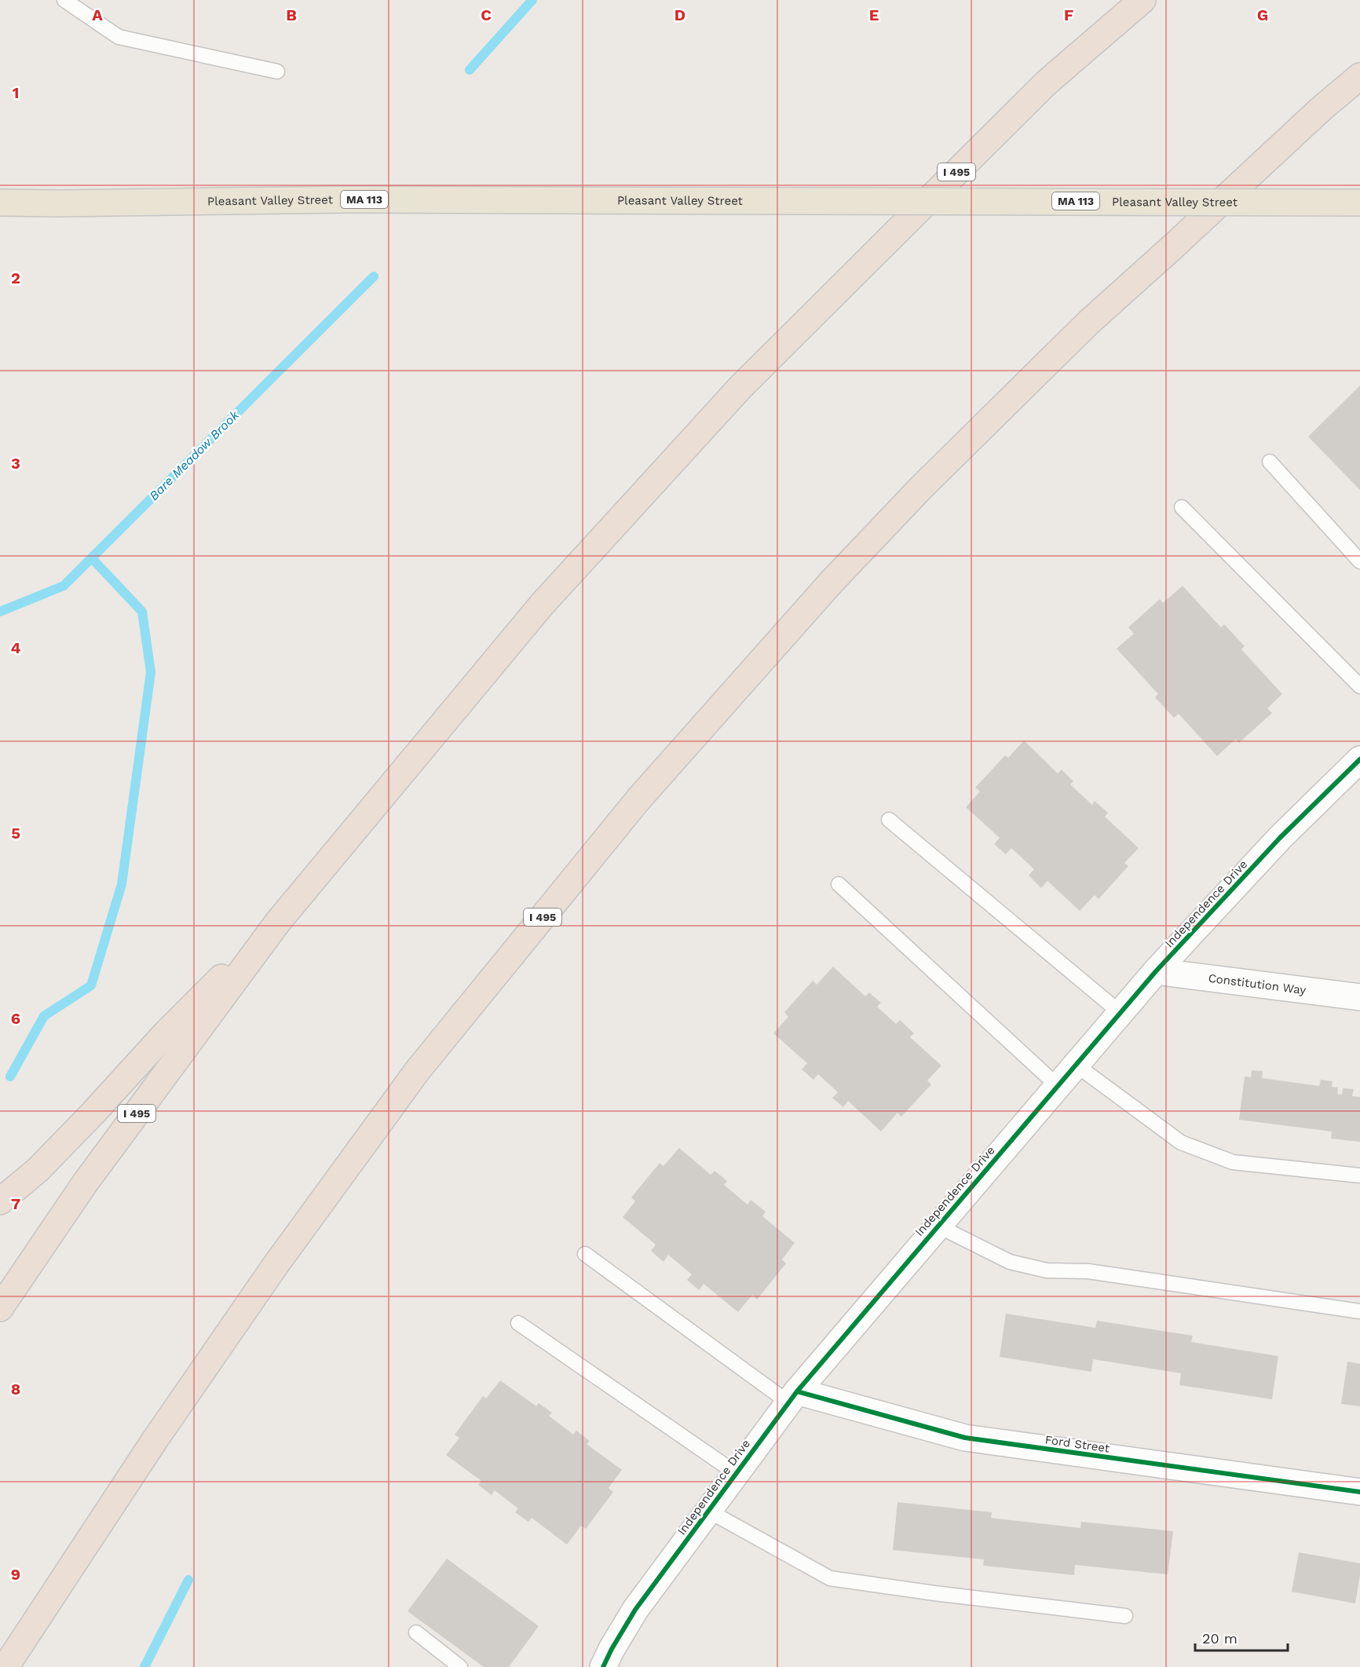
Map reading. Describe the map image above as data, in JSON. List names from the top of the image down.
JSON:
{
  "streets": {
    "highway": ["I 495"],
    "main road": ["MA 113", "Pleasant Valley Street"],
    "street": ["Independence Drive", "Constitution Way", "Ford Street"]
  },
  "crossings": [
    ["Independence Drive", "Constitution Way"],
    ["Independence Drive", "Ford Street"]
  ],
  "water": ["Bare Meadow Brook"],
  "scale_bar": "20 m",
  "grid": {
    "columns": [
      "A",
      "B",
      "C",
      "D",
      "E",
      "F",
      "G"
    ],
    "rows": [
      "1",
      "2",
      "3",
      "4",
      "5",
      "6",
      "7",
      "8",
      "9"
    ]
  }
}
